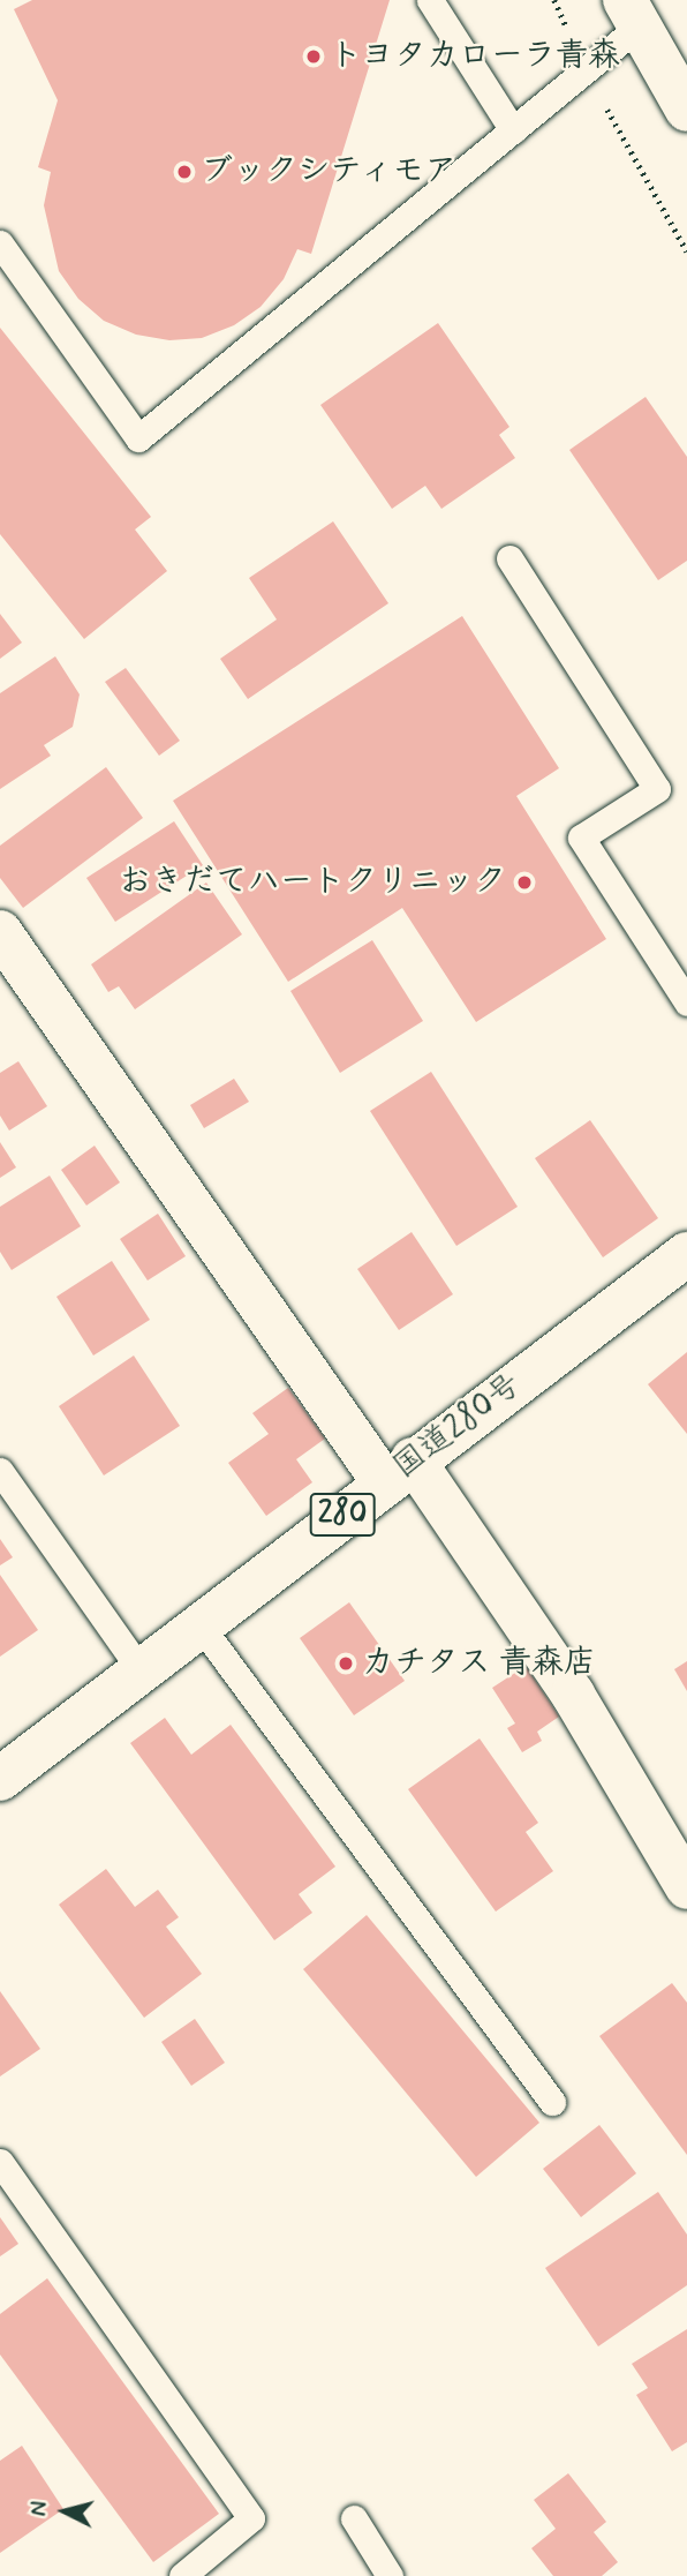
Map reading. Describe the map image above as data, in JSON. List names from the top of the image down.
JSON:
{
  "streets": {
    "main road": ["国道280号", "280"]
  },
  "places": [
    "トヨタカローラ青森",
    "ブックシティモア",
    "おきだてハートクリニック",
    "カチタス 青森店"
  ],
  "north": "left"
}
